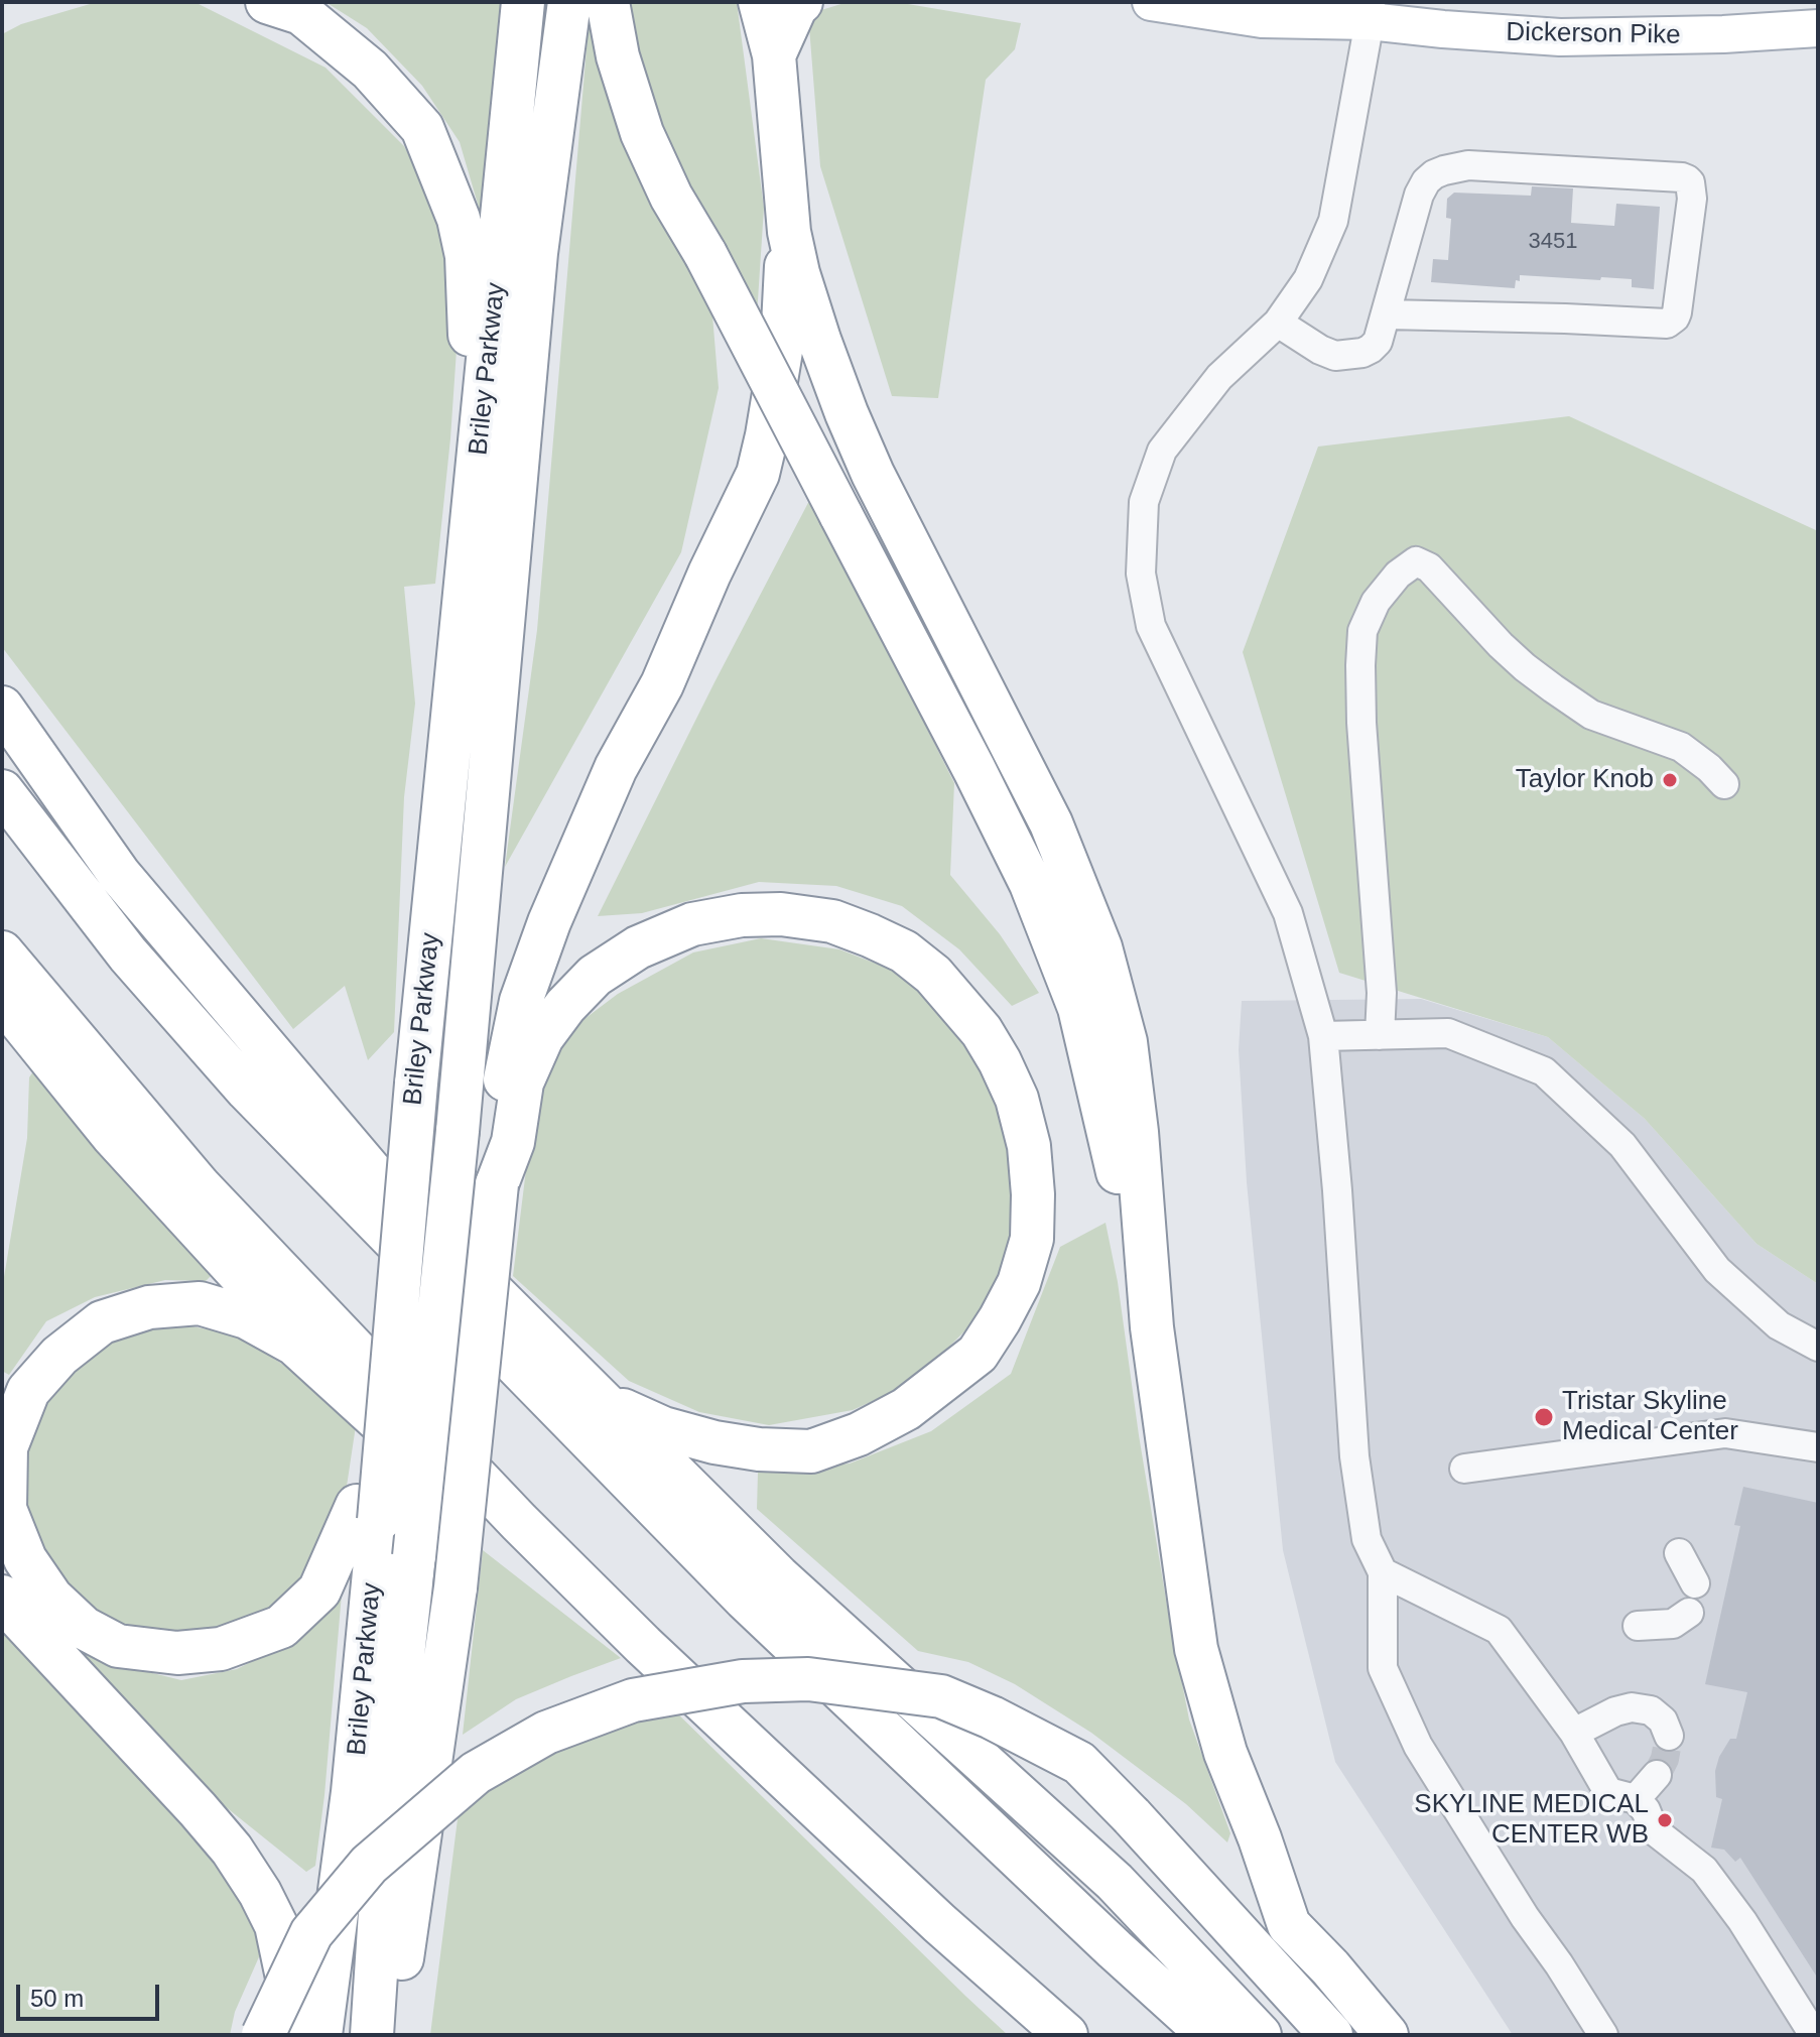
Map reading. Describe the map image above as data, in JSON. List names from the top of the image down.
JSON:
{
  "streets": {
    "highway": ["Briley Parkway"],
    "main road": ["Dickerson Pike"]
  },
  "places": ["Taylor Knob", "Tristar Skyline Medical Center", "SKYLINE MEDICAL CENTER WB"],
  "house_numbers": ["3451"],
  "scale_bar": "50 m"
}
